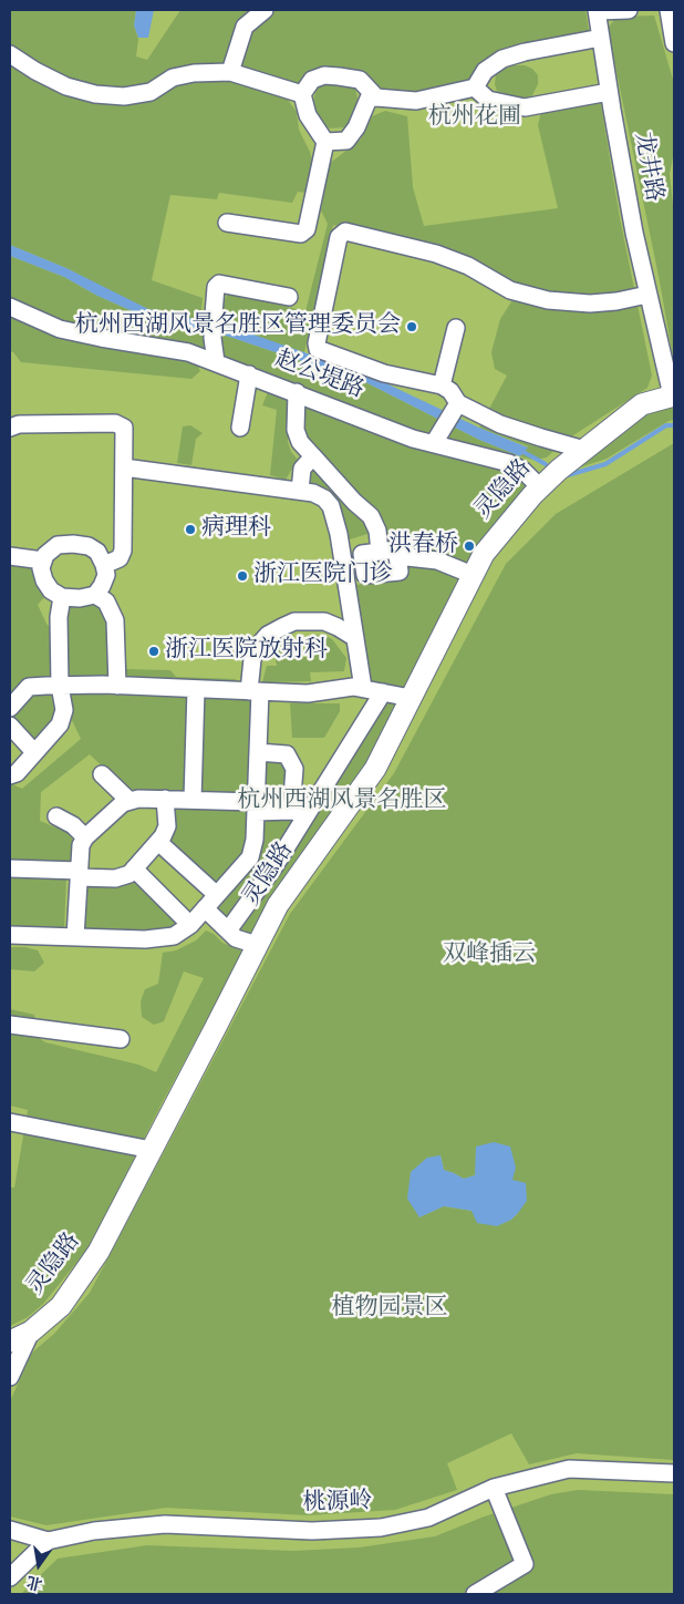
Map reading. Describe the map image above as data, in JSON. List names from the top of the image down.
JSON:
{
  "streets": {
    "main road": ["灵隐路"],
    "street": ["龙井路", "赵公堤路", "桃源岭"]
  },
  "crossings": [
    ["龙井路", "灵隐路"],
    ["赵公堤路", "灵隐路"]
  ],
  "parks": [
    "杭州花圃",
    "杭州西湖风景名胜区",
    "双峰插云",
    "植物园景区"
  ],
  "places": [
    "杭州西湖风景名胜区管理委员会",
    "病理科",
    "洪春桥",
    "浙江医院门诊",
    "浙江医院放射科"
  ],
  "north": "bottom"
}
